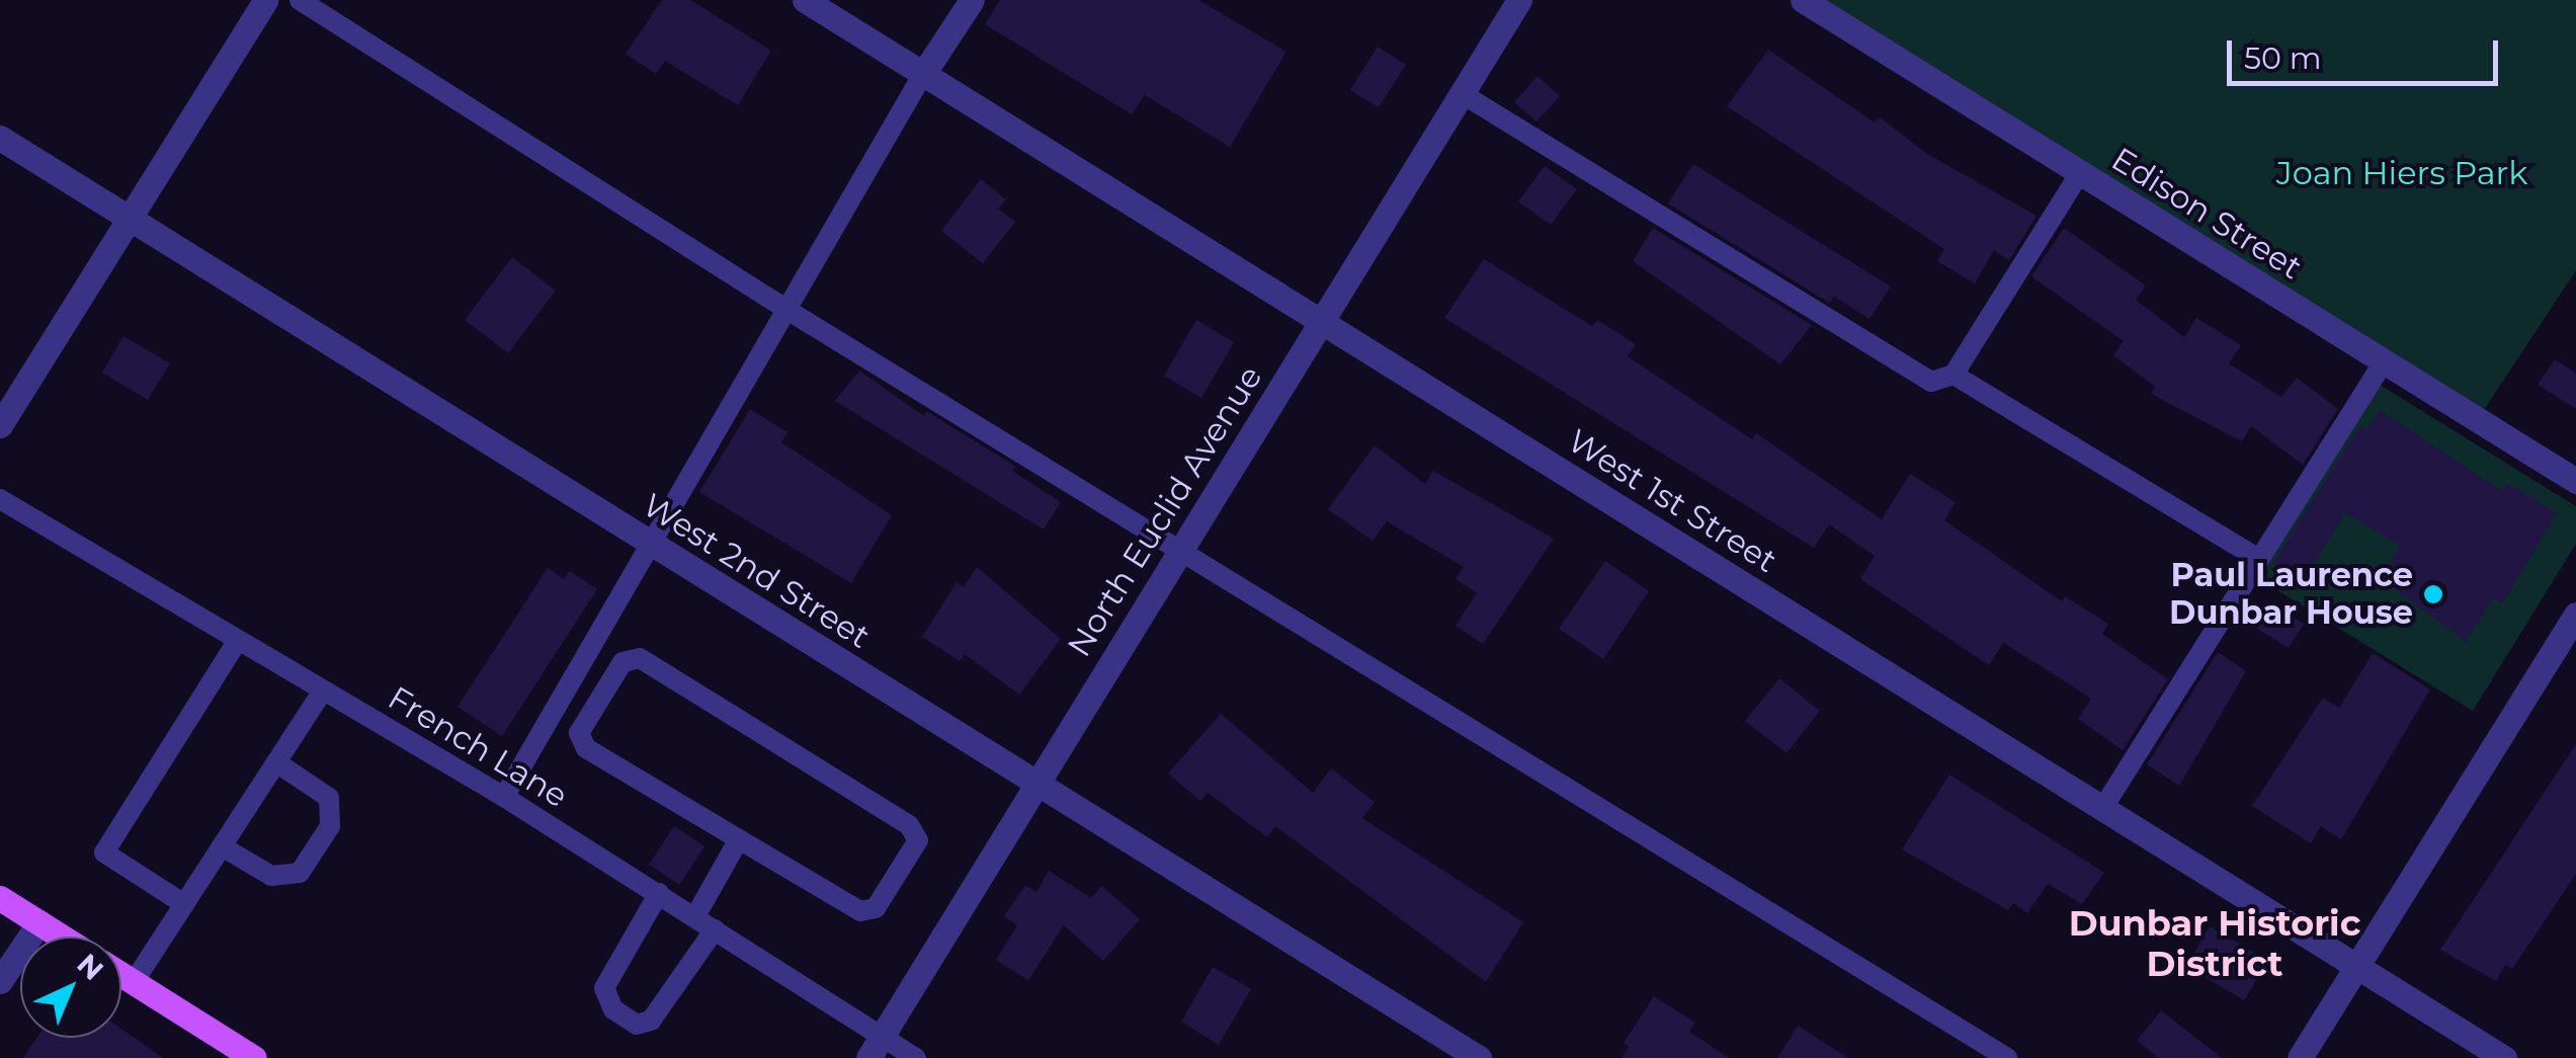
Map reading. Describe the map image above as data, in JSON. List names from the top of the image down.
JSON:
{
  "streets": {
    "street": [
      "Edison Street",
      "West 1st Street",
      "North Euclid Avenue",
      "West 2nd Street"
    ],
    "lane": ["French Lane"]
  },
  "crossings": [
    ["West 1st Street", "North Euclid Avenue"],
    ["North Euclid Avenue", "West 2nd Street"],
    ["North Euclid Avenue", "French Lane"]
  ],
  "districts": ["Dunbar Historic District"],
  "parks": ["Joan Hiers Park"],
  "places": ["Paul Laurence Dunbar House"],
  "scale_bar": "50 m",
  "north": "top right"
}
